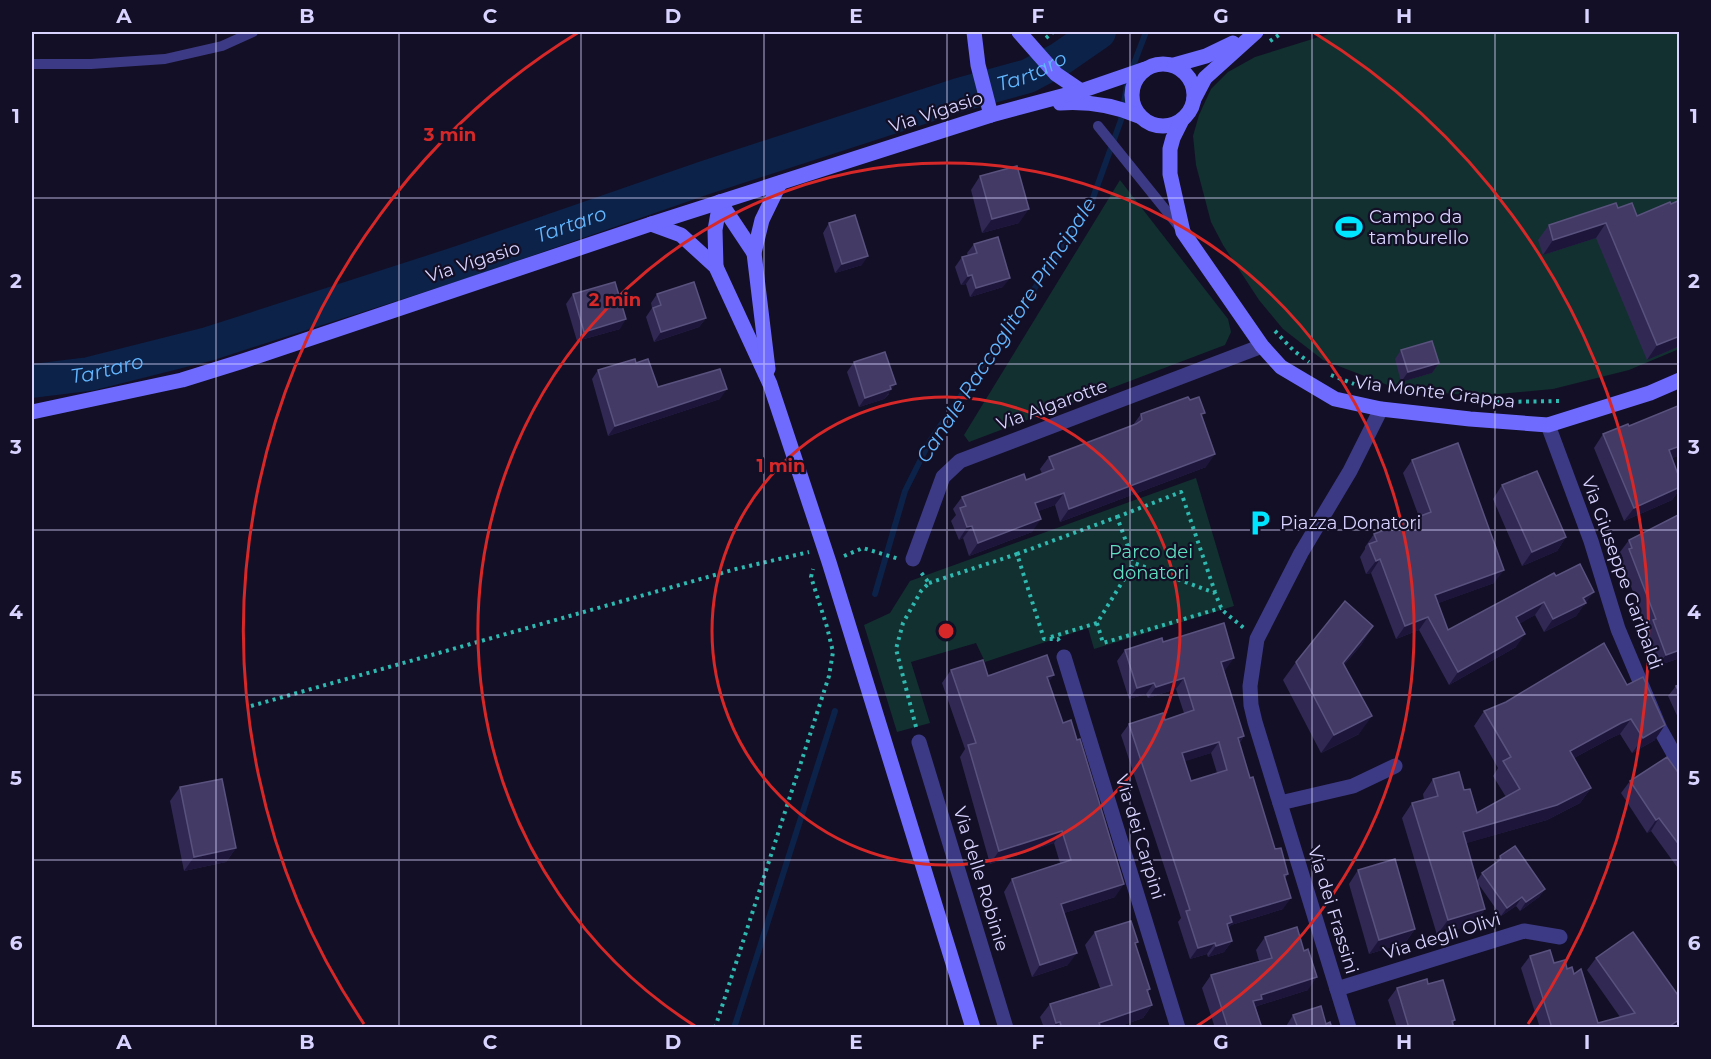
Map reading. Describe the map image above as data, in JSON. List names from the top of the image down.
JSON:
{
  "streets": {
    "street": [
      "Via Vigasio",
      "Via Monte Grappa",
      "Via Algarotte",
      "Via Giuseppe Garibaldi",
      "Via dei Carpini",
      "Via delle Robinie",
      "Via dei Frassini",
      "Via degli Olivi"
    ]
  },
  "crossings": [
    ["Via Vigasio", "Via Monte Grappa"],
    ["Via Monte Grappa", "Via Algarotte"],
    ["Via Monte Grappa", "Via Giuseppe Garibaldi"],
    ["Via Monte Grappa", "Via dei Frassini"],
    ["Via dei Frassini", "Via degli Olivi"]
  ],
  "water": ["Tartaro", "Canale Raccoglitore Principale"],
  "parks": ["Parco dei donatori"],
  "places": {
    "sports": ["Campo da tamburello"],
    "parking": ["Piazza Donatori"]
  },
  "grid": {
    "columns": [
      "A",
      "B",
      "C",
      "D",
      "E",
      "F",
      "G",
      "H",
      "I"
    ],
    "rows": [
      "1",
      "2",
      "3",
      "4",
      "5",
      "6"
    ]
  },
  "rings": ["3 min", "2 min", "1 min"]
}
